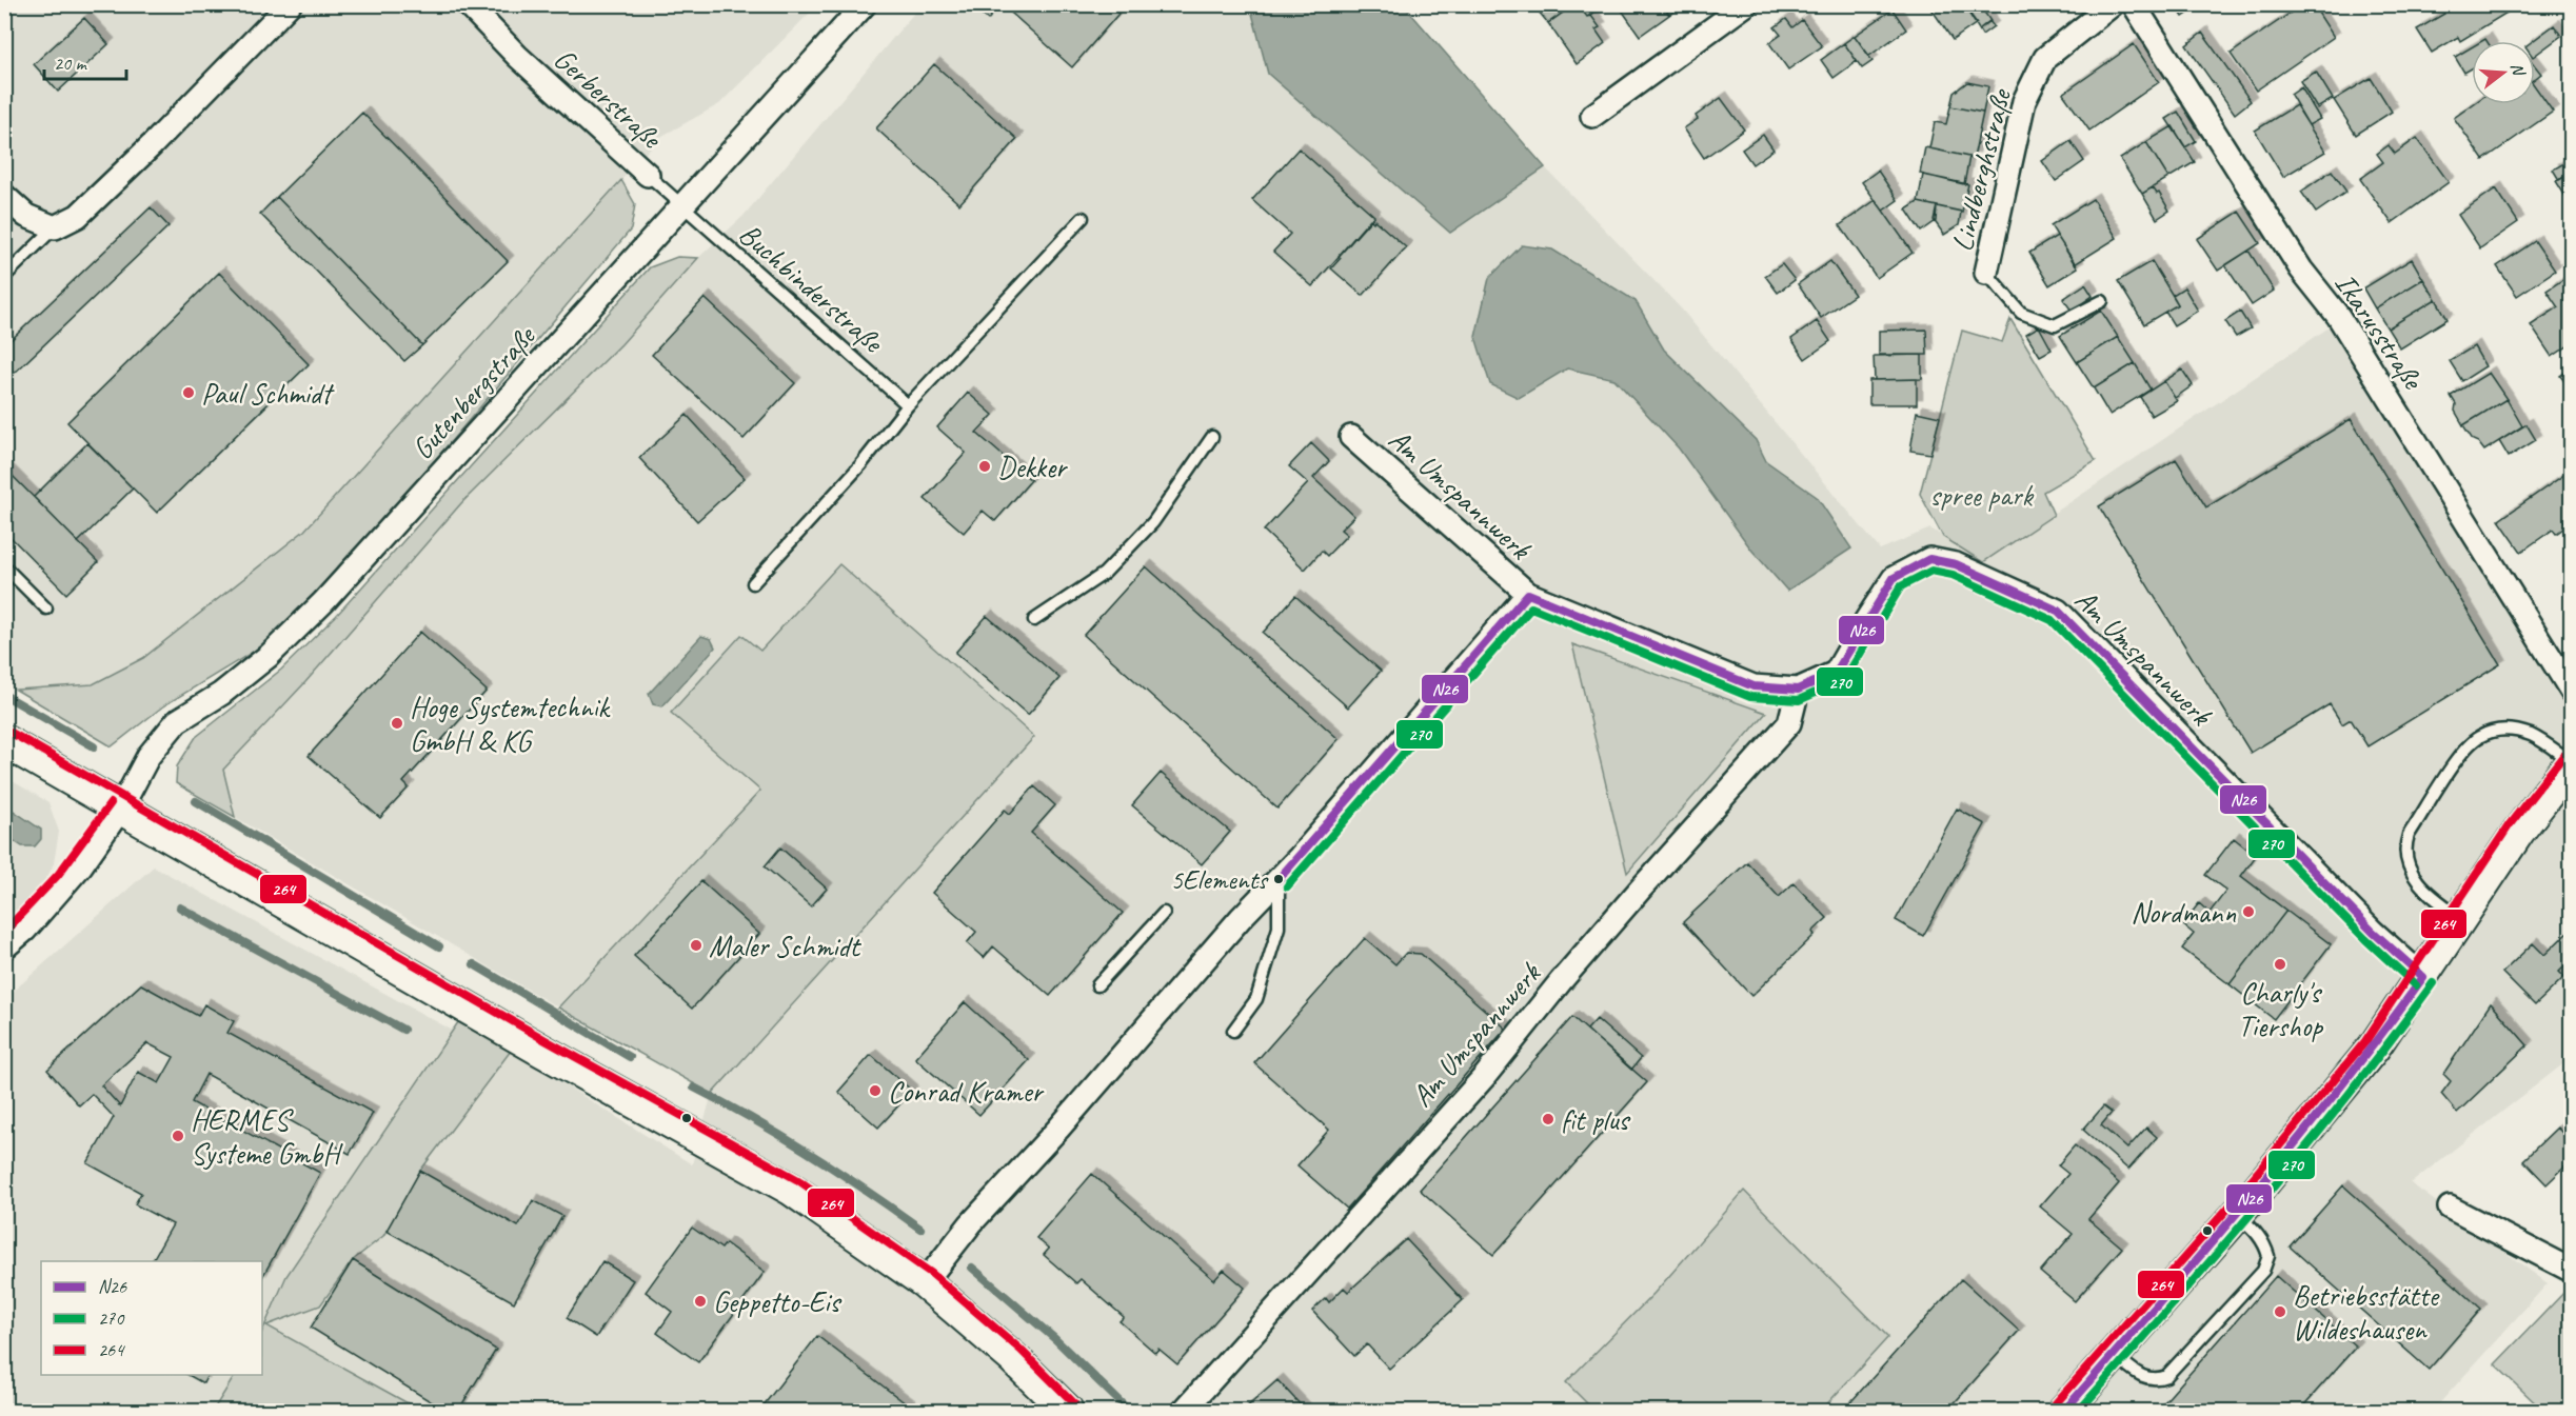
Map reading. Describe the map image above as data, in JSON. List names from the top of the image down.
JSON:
{
  "streets": {
    "street": [
      "Gerberstraße",
      "Lindberghstraße",
      "Ikarusstraße",
      "Gutenbergstraße",
      "Am Umspannwerk"
    ],
    "lane": ["Buchbinderstraße"]
  },
  "crossings": [
    ["Gerberstraße", "Buchbinderstraße"],
    ["Gerberstraße", "Gutenbergstraße"],
    ["Buchbinderstraße", "Gutenbergstraße"]
  ],
  "parks": ["spree park"],
  "places": [
    "Paul Schmidt",
    "Dekker",
    "Hoge Systemtechnik GmbH & KG",
    "5Elements",
    "Nordmann",
    "Maler Schmidt",
    "Charly's Tiershop",
    "Conrad Kramer",
    "fit plus",
    "HERMES Systeme GmbH",
    "Geppetto-Eis",
    "Betriebsstätte Wildeshausen"
  ],
  "lines": ["transit line N26", "transit line 270", "transit line 264"],
  "legend": ["N26", "270", "264"],
  "scale_bar": "20 m",
  "north": "right"
}
